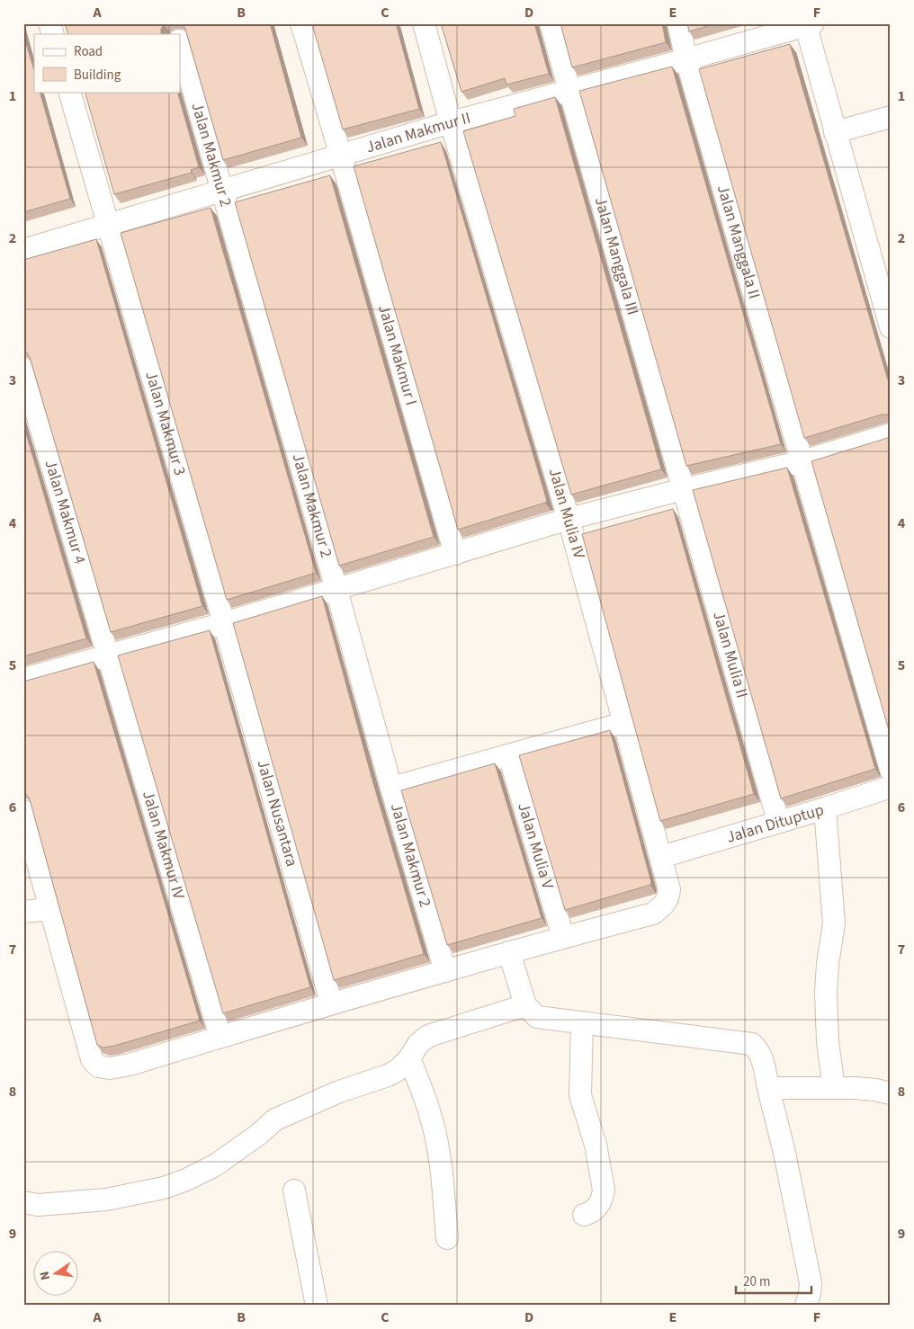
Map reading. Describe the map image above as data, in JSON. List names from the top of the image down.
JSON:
{
  "streets": {
    "street": [
      "Jalan Makmur II",
      "Jalan Makmur 2",
      "Jalan Manggala II",
      "Jalan Manggala III",
      "Jalan Makmur I",
      "Jalan Makmur 3",
      "Jalan Makmur 4",
      "Jalan Mulia IV",
      "Jalan Mulia II",
      "Jalan Nusantara",
      "Jalan Dituptup",
      "Jalan Makmur IV",
      "Jalan Mulia V"
    ]
  },
  "crossings": [
    ["Jalan Makmur II", "Jalan Makmur 2"],
    ["Jalan Makmur II", "Jalan Manggala II"],
    ["Jalan Makmur II", "Jalan Manggala III"],
    ["Jalan Makmur II", "Jalan Makmur I"],
    ["Jalan Makmur II", "Jalan Makmur 3"],
    ["Jalan Makmur II", "Jalan Mulia IV"],
    ["Jalan Manggala III", "Jalan Mulia II"],
    ["Jalan Makmur 3", "Jalan Nusantara"],
    ["Jalan Makmur 4", "Jalan Makmur IV"],
    ["Jalan Mulia IV", "Jalan Dituptup"],
    ["Jalan Mulia IV", "Jalan Mulia V"],
    ["Jalan Mulia II", "Jalan Dituptup"]
  ],
  "legend": ["Road", "Building"],
  "scale_bar": "20 m",
  "north": "left",
  "grid": {
    "columns": [
      "A",
      "B",
      "C",
      "D",
      "E",
      "F"
    ],
    "rows": [
      "1",
      "2",
      "3",
      "4",
      "5",
      "6",
      "7",
      "8",
      "9"
    ]
  }
}
